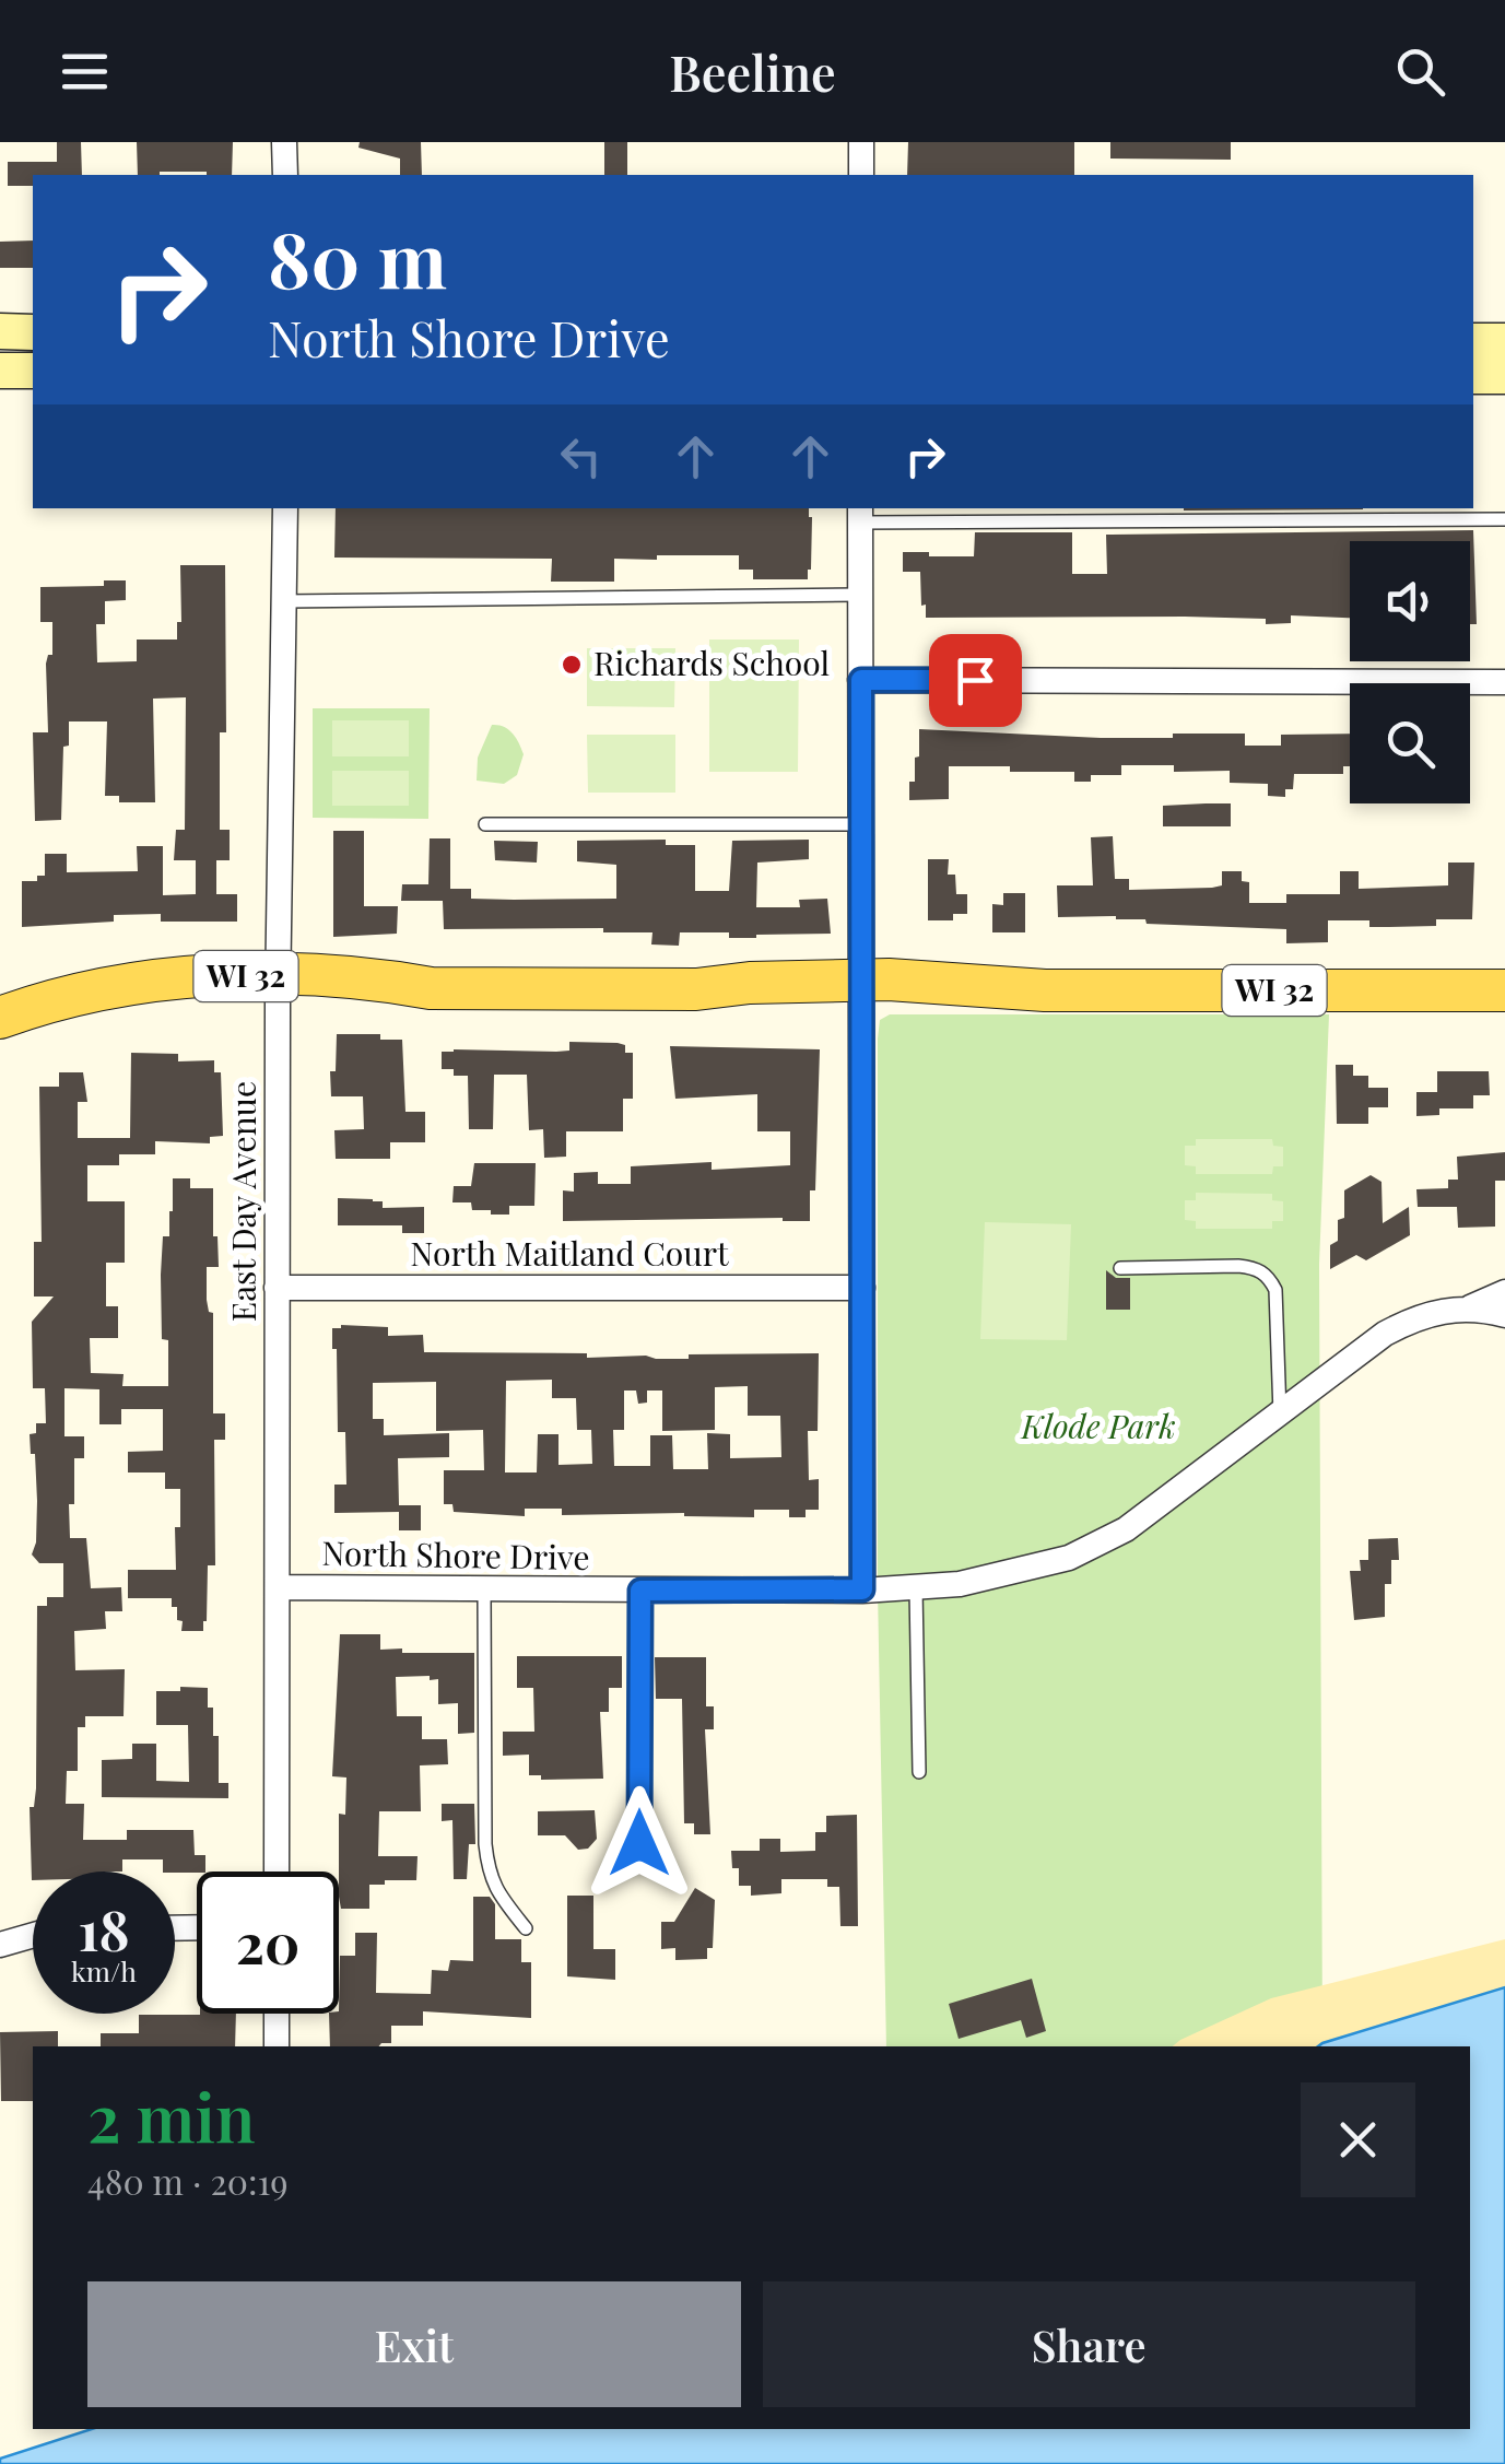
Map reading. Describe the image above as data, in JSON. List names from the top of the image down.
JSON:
{
  "streets": {
    "main road": ["WI 32"],
    "street": ["East Day Avenue", "North Maitland Court", "North Shore Drive"]
  },
  "crossings": [
    ["WI 32", "East Day Avenue"],
    ["East Day Avenue", "North Maitland Court"],
    ["East Day Avenue", "North Shore Drive"]
  ],
  "parks": ["Klode Park"],
  "places": ["Richards School"],
  "page": {
    "header": "Beeline",
    "turn": ["80 m", "North Shore Drive"],
    "speed": "18 km/h",
    "limit": "20",
    "heading": ["2 min", "480 m · 20:19"],
    "buttons": ["Exit", "Share"]
  }
}
